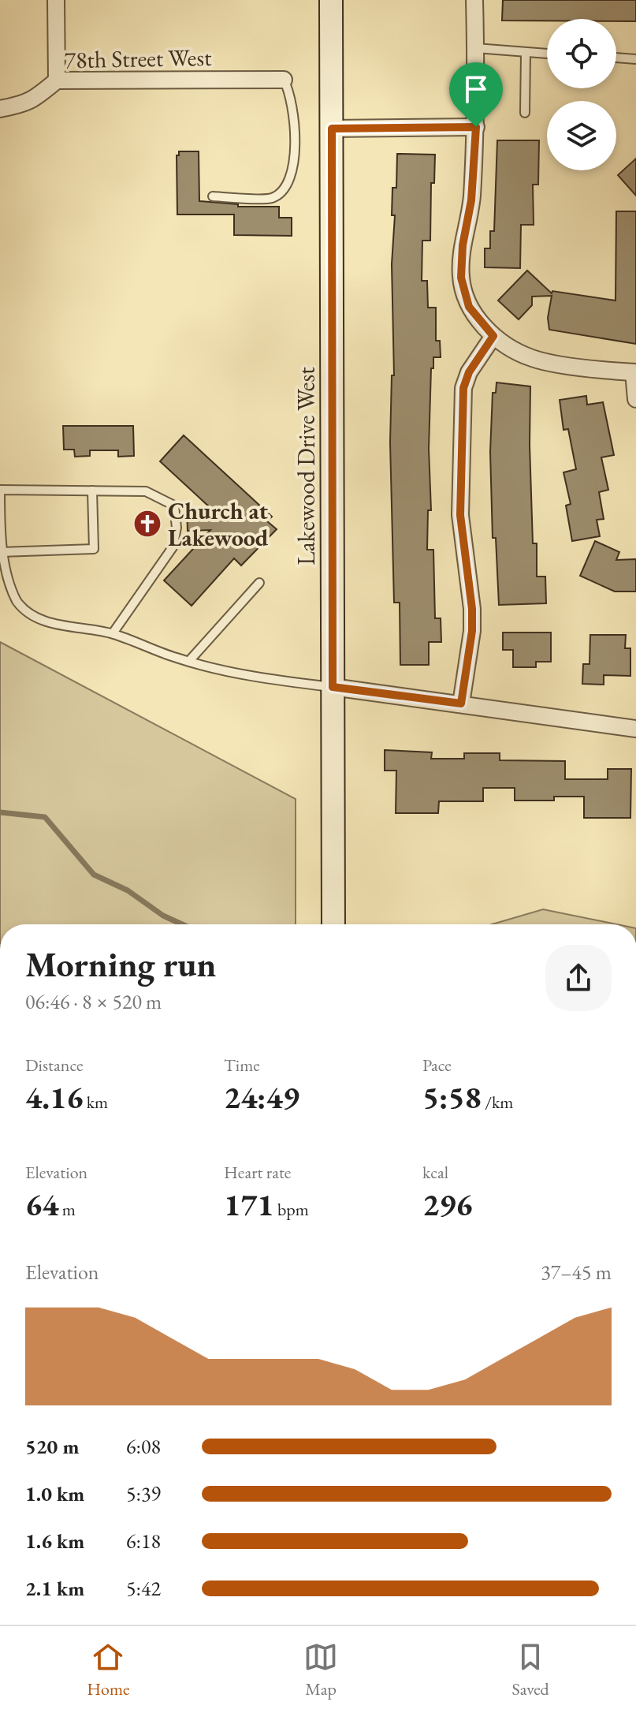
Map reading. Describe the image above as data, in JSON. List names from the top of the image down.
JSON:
{
  "streets": {
    "main road": ["Lakewood Drive West"],
    "street": ["78th Street West"]
  },
  "places": {
    "church": ["Church at Lakewood"]
  },
  "page": {
    "heading": ["Morning run", "06:46 · 8 × 520 m"],
    "stats": [
      ["Distance", "4.16 km"],
      ["Time", "24:49"],
      ["Pace", "5:58 /km"],
      ["Elevation", "64 m"],
      ["Heart rate", "171 bpm"],
      ["kcal", "296"]
    ],
    "chart": ["Elevation", "37–45 m"],
    "list": [
      {
        "name": "520 m",
        "note": "6:08"
      },
      {
        "name": "1.0 km",
        "note": "5:39"
      },
      {
        "name": "1.6 km",
        "note": "6:18"
      },
      {
        "name": "2.1 km",
        "note": "5:42"
      }
    ],
    "tabs": ["Home", "Map", "Saved"]
  }
}
